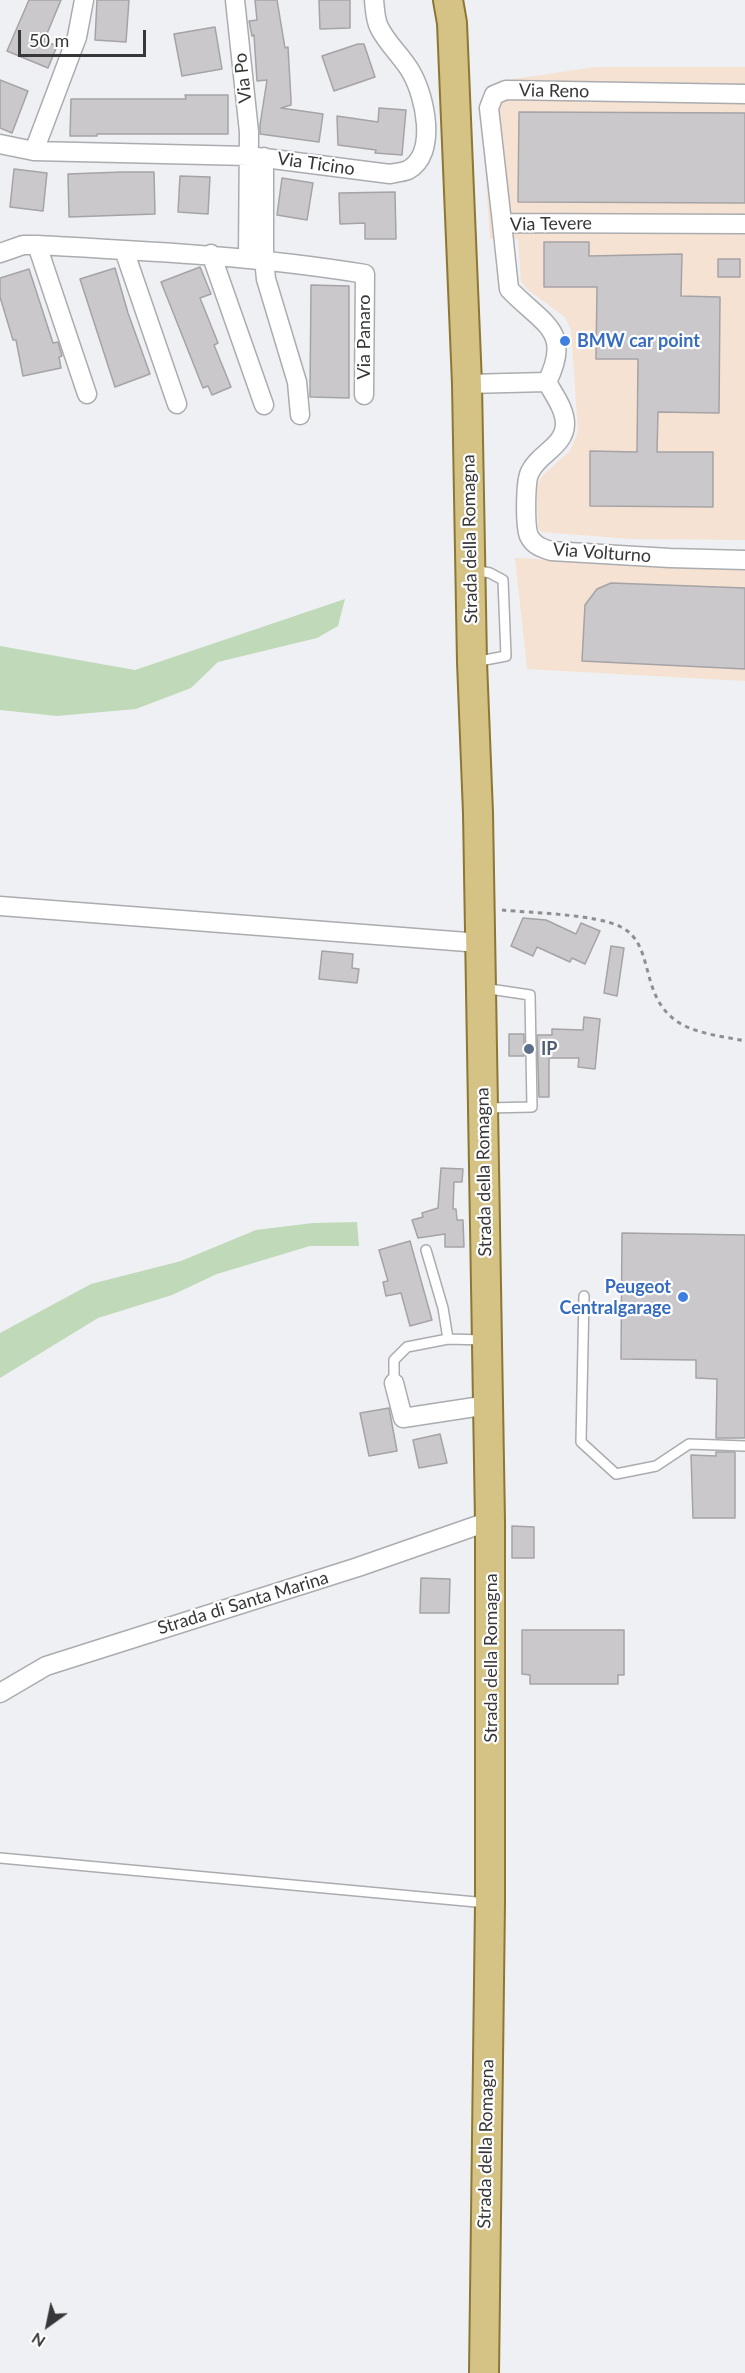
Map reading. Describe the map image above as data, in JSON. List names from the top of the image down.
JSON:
{
  "streets": {
    "main road": ["Strada della Romagna"],
    "street": [
      "Via Po",
      "Via Reno",
      "Via Ticino",
      "Via Tevere",
      "Via Panaro",
      "Via Volturno",
      "Strada di Santa Marina"
    ]
  },
  "crossings": [
    ["Via Po", "Via Ticino"],
    ["Via Reno", "Via Tevere"],
    ["Via Tevere", "Via Volturno"],
    ["Strada della Romagna", "Strada di Santa Marina"]
  ],
  "places": ["BMW car point", "IP", "Peugeot Centralgarage"],
  "scale_bar": "50 m",
  "north": "bottom left"
}
